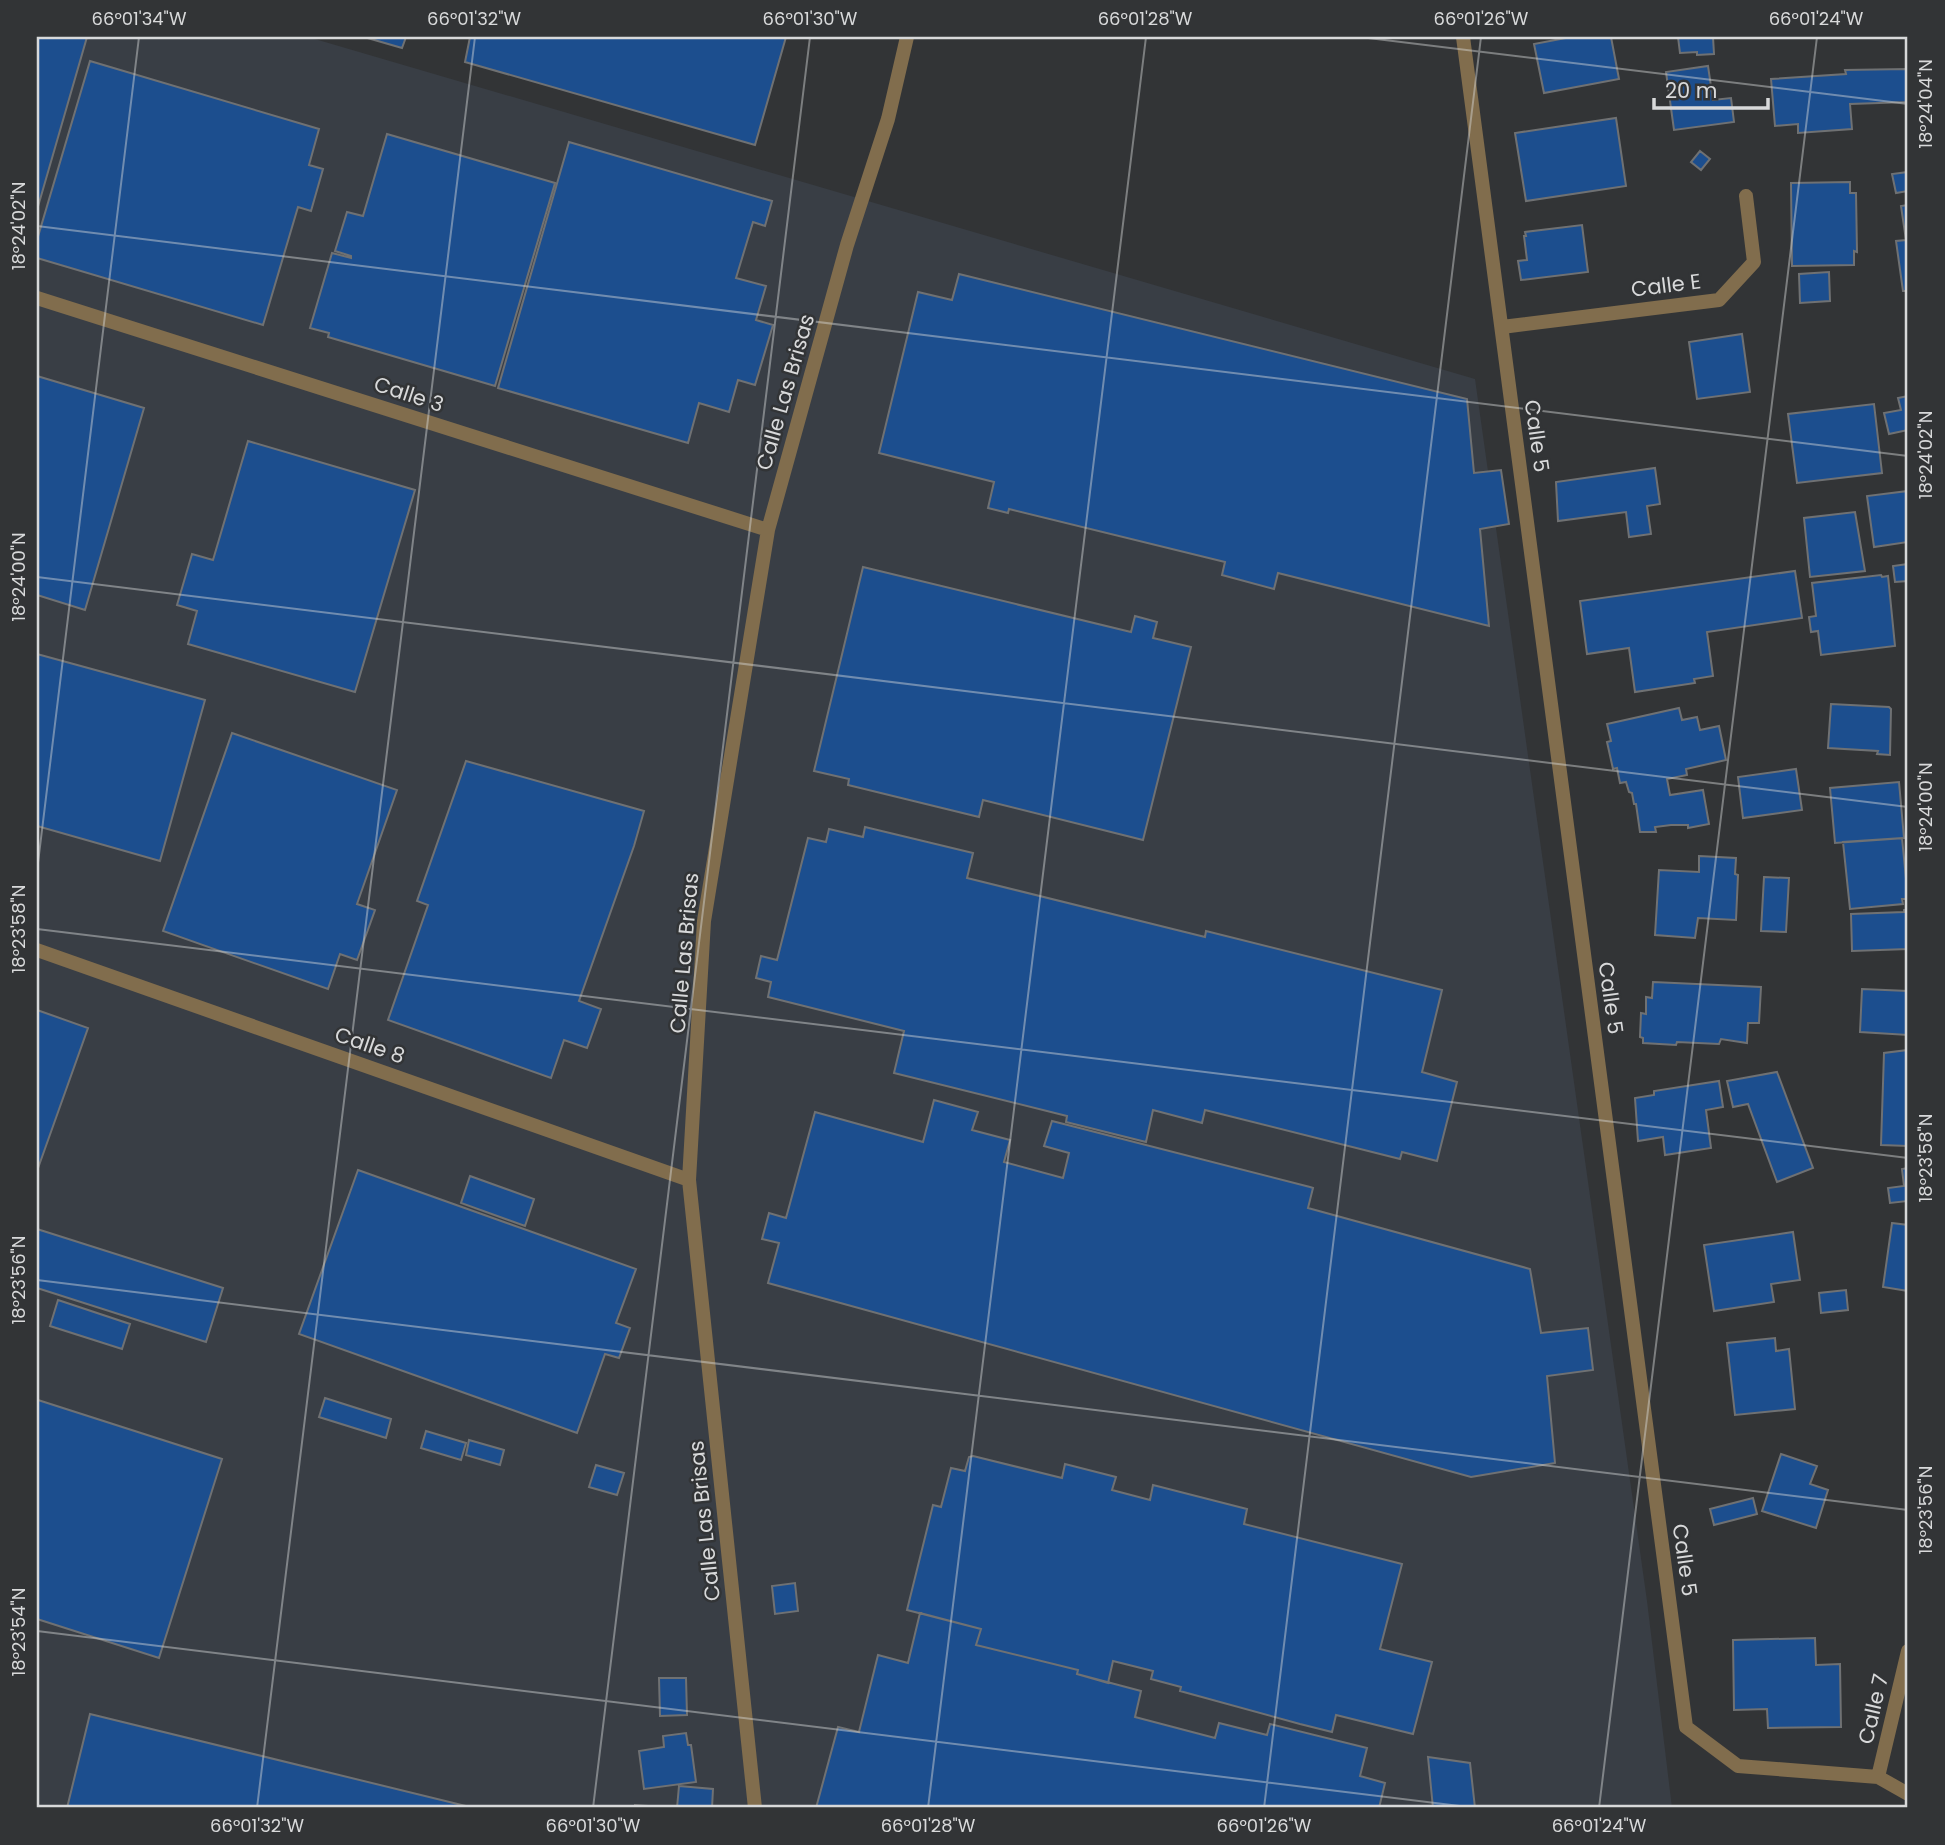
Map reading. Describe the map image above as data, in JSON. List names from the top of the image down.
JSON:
{
  "streets": {
    "street": [
      "Calle E",
      "Calle Las Brisas",
      "Calle 3",
      "Calle 5",
      "Calle 8",
      "Calle 7"
    ]
  },
  "crossings": [
    ["Calle E", "Calle 5"],
    ["Calle Las Brisas", "Calle 3"],
    ["Calle Las Brisas", "Calle 8"],
    ["Calle 5", "Calle 7"]
  ],
  "scale_bar": "20 m",
  "coordinates": [
    "66°01'34\"W",
    "66°01'32\"W",
    "66°01'30\"W",
    "66°01'28\"W",
    "66°01'26\"W",
    "66°01'24\"W",
    "18°24'04\"N",
    "18°24'02\"N",
    "18°24'00\"N",
    "18°23'58\"N",
    "18°23'56\"N",
    "18°23'54\"N"
  ]
}
